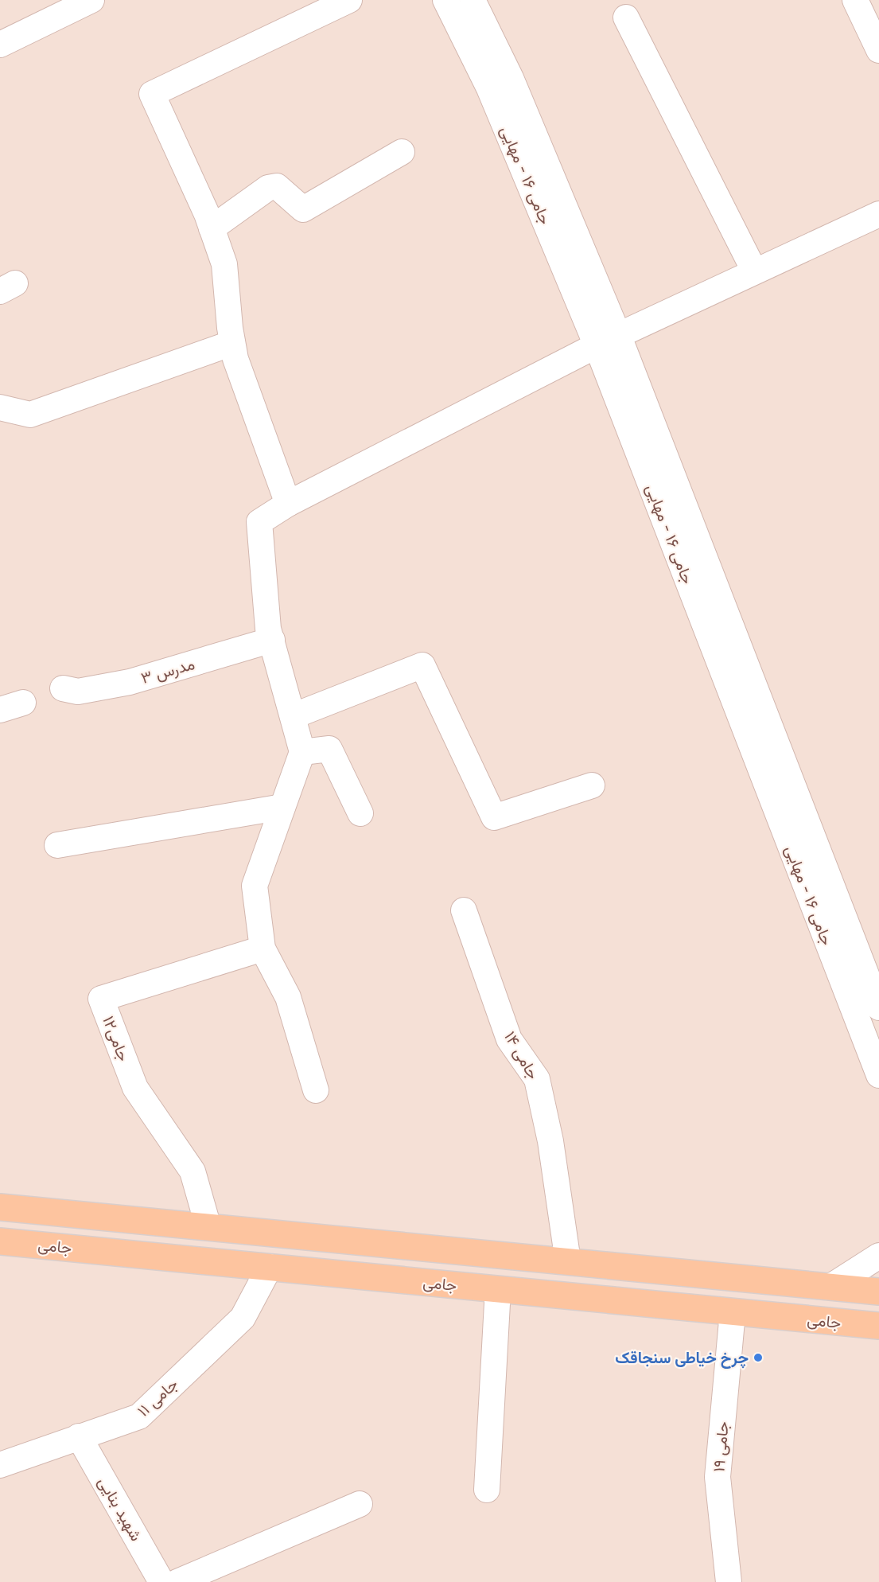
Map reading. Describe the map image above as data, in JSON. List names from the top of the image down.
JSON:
{
  "streets": {
    "main road": ["جامی"],
    "street": [
      "جامی ۱۶ - مهایی",
      "مدرس ۳",
      "جامی۱۲",
      "جامی ۱۴",
      "جامی ۱۱",
      "جامی ۱۹",
      "شهید بنایی"
    ]
  },
  "crossings": [
    ["جامی", "جامی ۱۱"],
    ["جامی", "جامی ۱۹"],
    ["جامی ۱۱", "شهید بنایی"]
  ],
  "places": ["چرخ خیاطی سنجاقک"]
}
